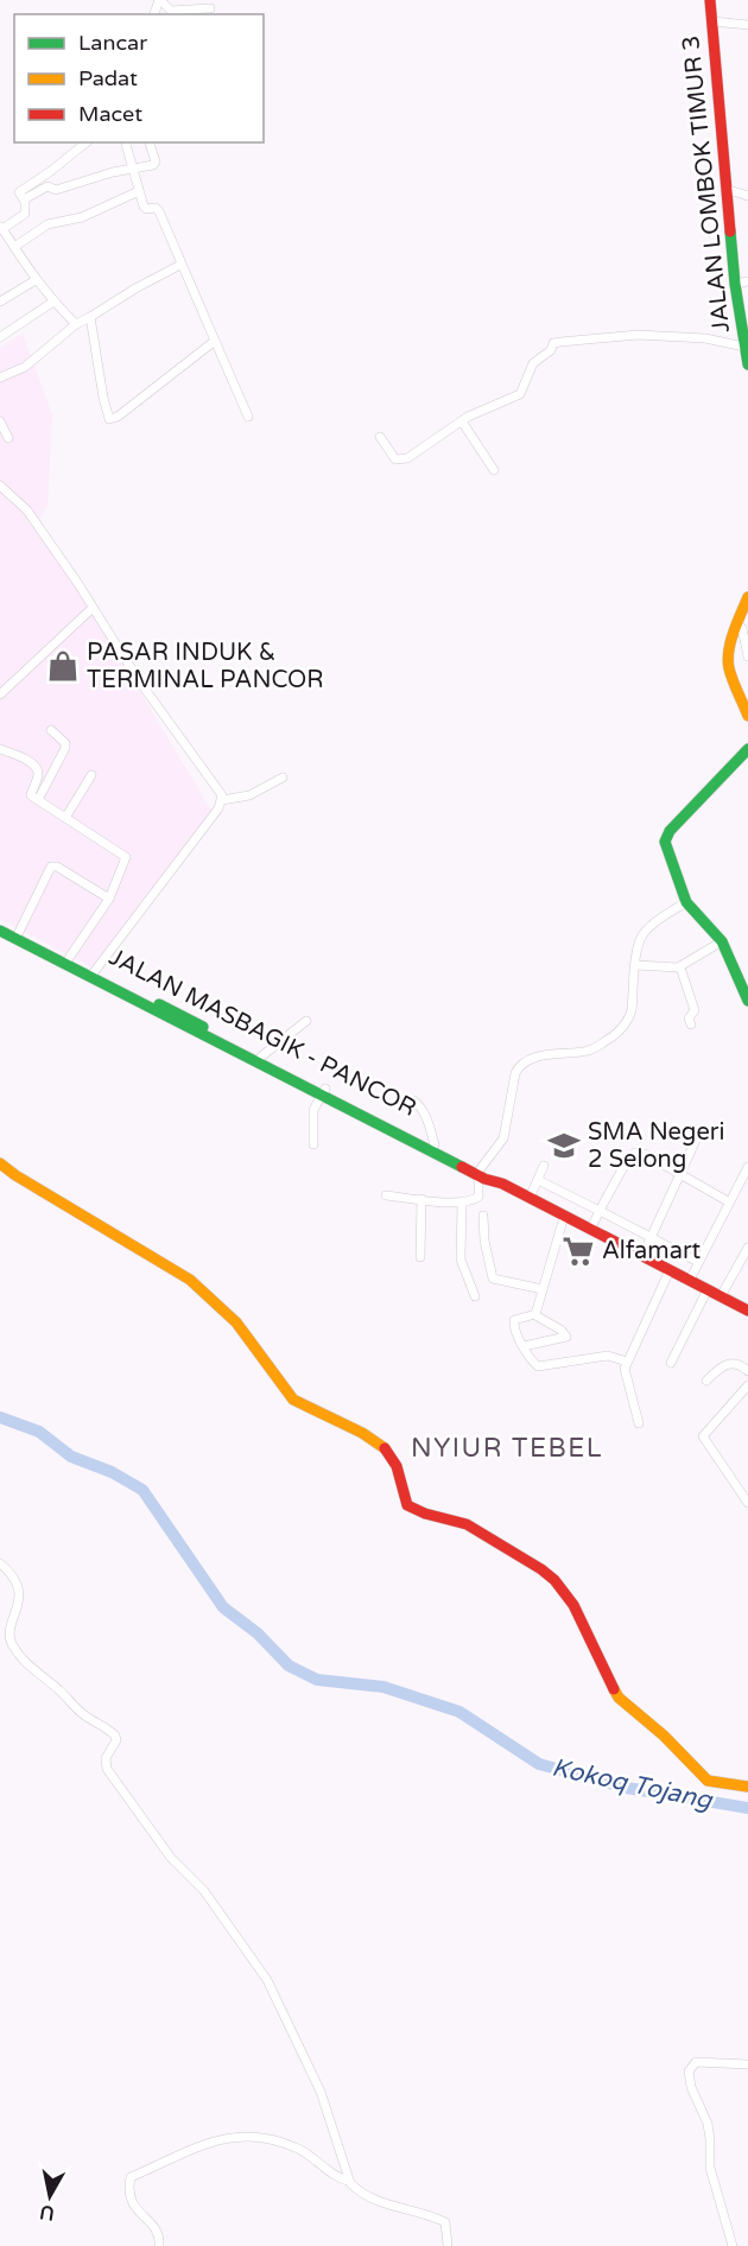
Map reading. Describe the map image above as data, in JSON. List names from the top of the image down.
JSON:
{
  "streets": {
    "street": ["JALAN LOMBOK TIMUR 3", "JALAN MASBAGIK - PANCOR"]
  },
  "districts": ["NYIUR TEBEL"],
  "water": ["Kokoq Tojang"],
  "places": {
    "shop": ["PASAR INDUK & TERMINAL PANCOR"],
    "school or university": ["SMA Negeri 2 Selong"],
    "supermarket": ["Alfamart"]
  },
  "legend": ["Lancar", "Padat", "Macet"],
  "north": "bottom"
}
